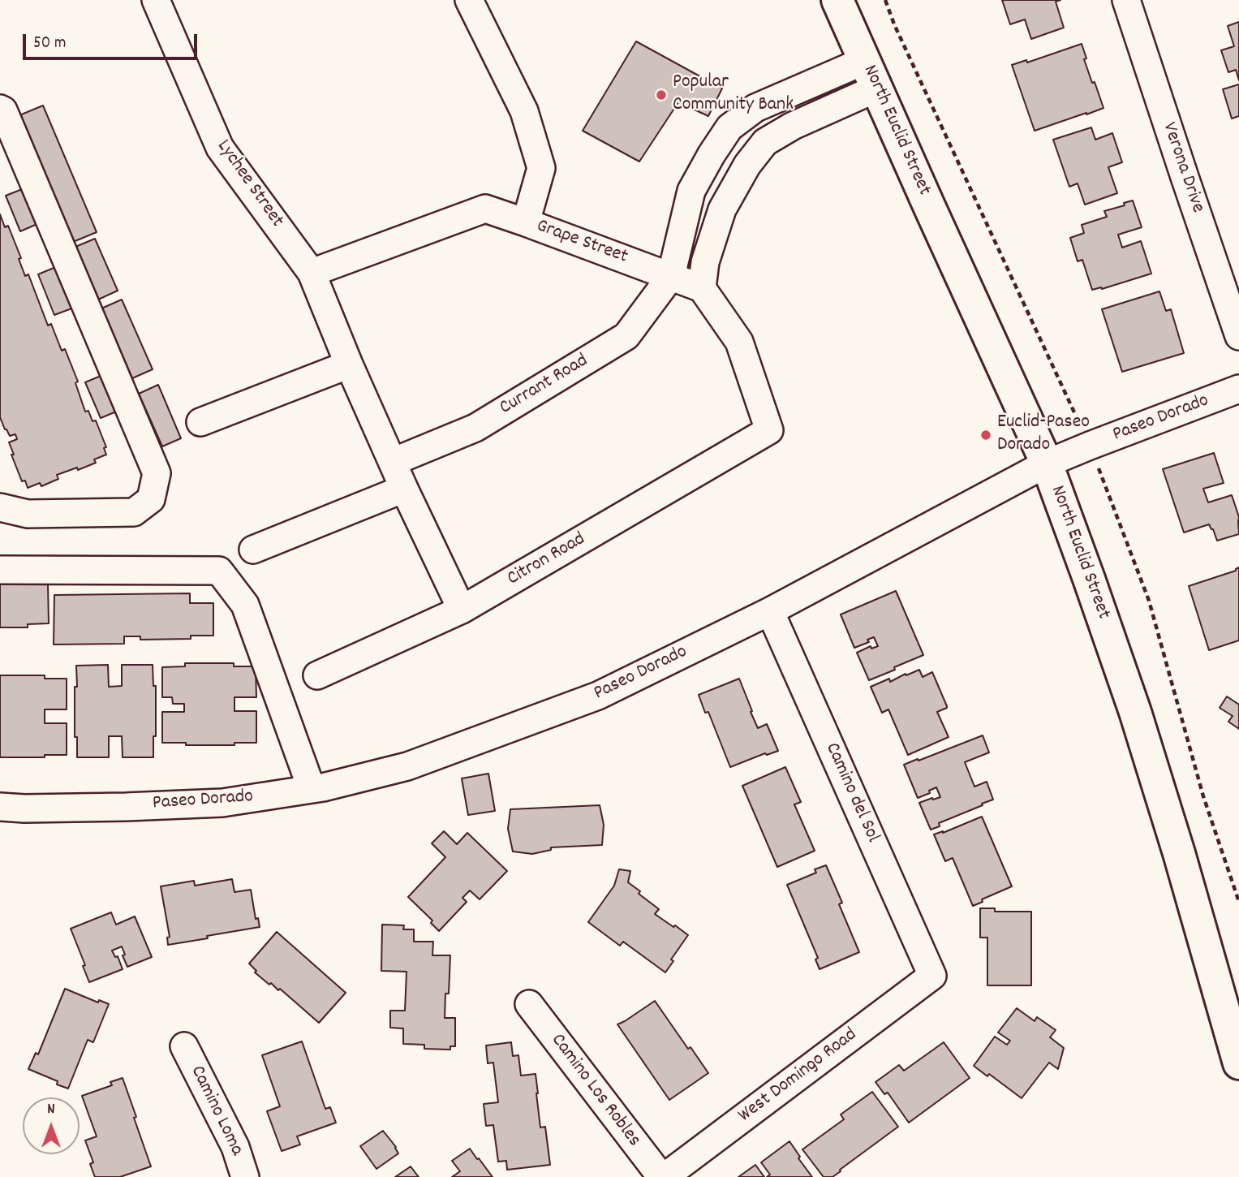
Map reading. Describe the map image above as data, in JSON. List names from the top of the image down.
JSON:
{
  "streets": {
    "main road": ["North Euclid Street"],
    "street": [
      "Verona Drive",
      "Lychee Street",
      "Grape Street",
      "Currant Road",
      "Paseo Dorado",
      "Citron Road",
      "Camino del Sol",
      "West Domingo Road",
      "Camino Los Robles",
      "Camino Loma"
    ]
  },
  "crossings": [
    ["North Euclid Street", "Paseo Dorado"],
    ["Lychee Street", "Grape Street"],
    ["Lychee Street", "Currant Road"],
    ["Lychee Street", "Citron Road"],
    ["Grape Street", "Currant Road"],
    ["Grape Street", "Citron Road"],
    ["Paseo Dorado", "Camino del Sol"],
    ["Camino del Sol", "West Domingo Road"],
    ["West Domingo Road", "Camino Los Robles"]
  ],
  "places": ["Popular Community Bank", "Euclid-Paseo Dorado"],
  "scale_bar": "50 m",
  "north": "top"
}
